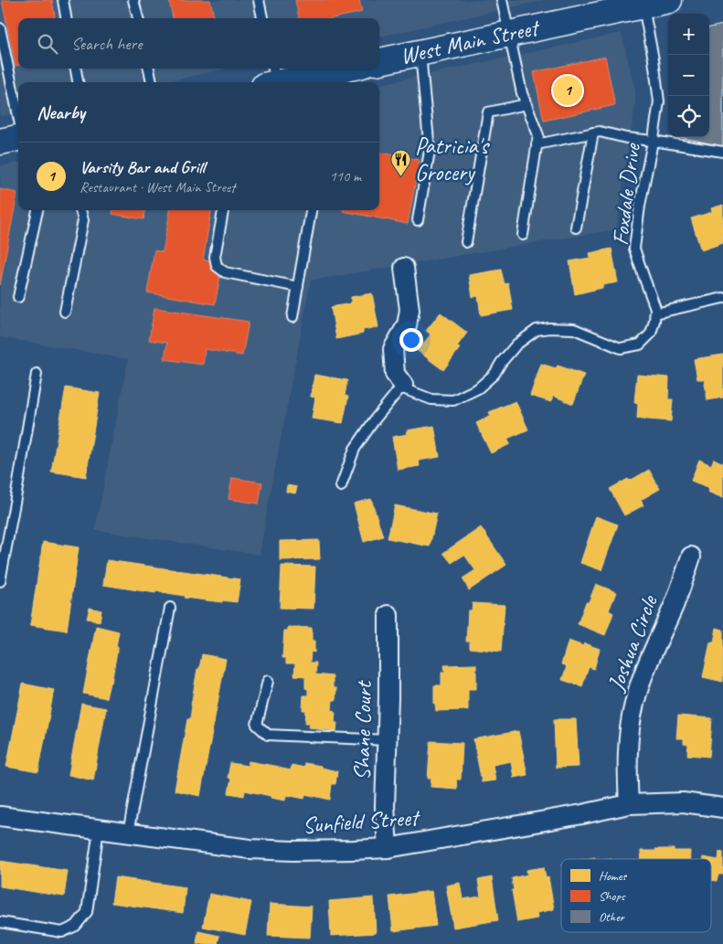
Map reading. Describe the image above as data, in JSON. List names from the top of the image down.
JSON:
{
  "streets": {
    "main road": ["West Main Street"],
    "street": ["Joshua Circle", "Shane Court", "Sunfield Street"],
    "lane": ["Foxdale Drive"]
  },
  "crossings": [
    ["West Main Street", "Foxdale Drive"],
    ["Joshua Circle", "Sunfield Street"],
    ["Shane Court", "Sunfield Street"]
  ],
  "places": {
    "restaurant": ["Patricia's Grocery"]
  },
  "legend": ["Homes", "Shops", "Other"],
  "page": {
    "map_buttons": ["+", "−"],
    "search": "Search here",
    "pins": "1",
    "heading": "Nearby",
    "list": [
      {
        "mark": "1",
        "name": "Varsity Bar and Grill",
        "note": "Restaurant · West Main Street",
        "value": "110 m"
      }
    ]
  }
}
